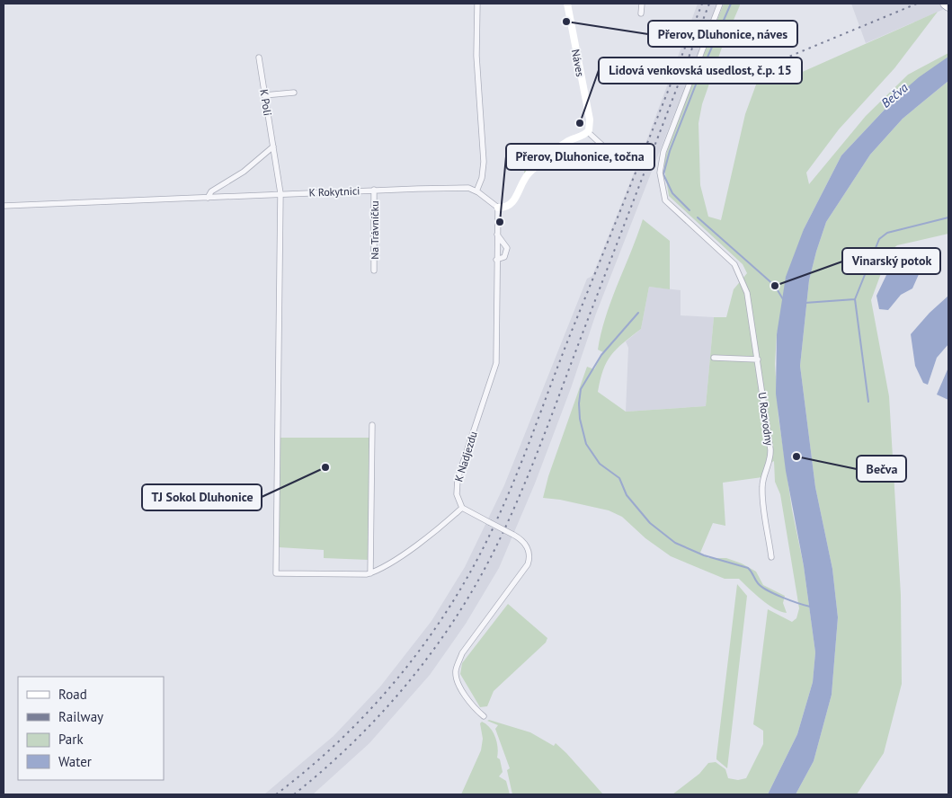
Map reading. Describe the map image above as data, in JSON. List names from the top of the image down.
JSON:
{
  "streets": {
    "street": [
      "Náves",
      "K Poli",
      "K Rokytnici",
      "Na Trávníčku",
      "U Rozvodny",
      "K Nadjezdu"
    ]
  },
  "crossings": [
    ["K Poli", "K Rokytnici"],
    ["K Rokytnici", "Na Trávníčku"],
    ["K Rokytnici", "K Nadjezdu"]
  ],
  "water": ["Bečva"],
  "places": [
    "Přerov, Dluhonice, náves",
    "Lidová venkovská usedlost, č.p. 15",
    "Přerov, Dluhonice, točna",
    "Vinarský potok",
    "Bečva",
    "TJ Sokol Dluhonice"
  ],
  "legend": [
    "Road",
    "Railway",
    "Park",
    "Water"
  ]
}
